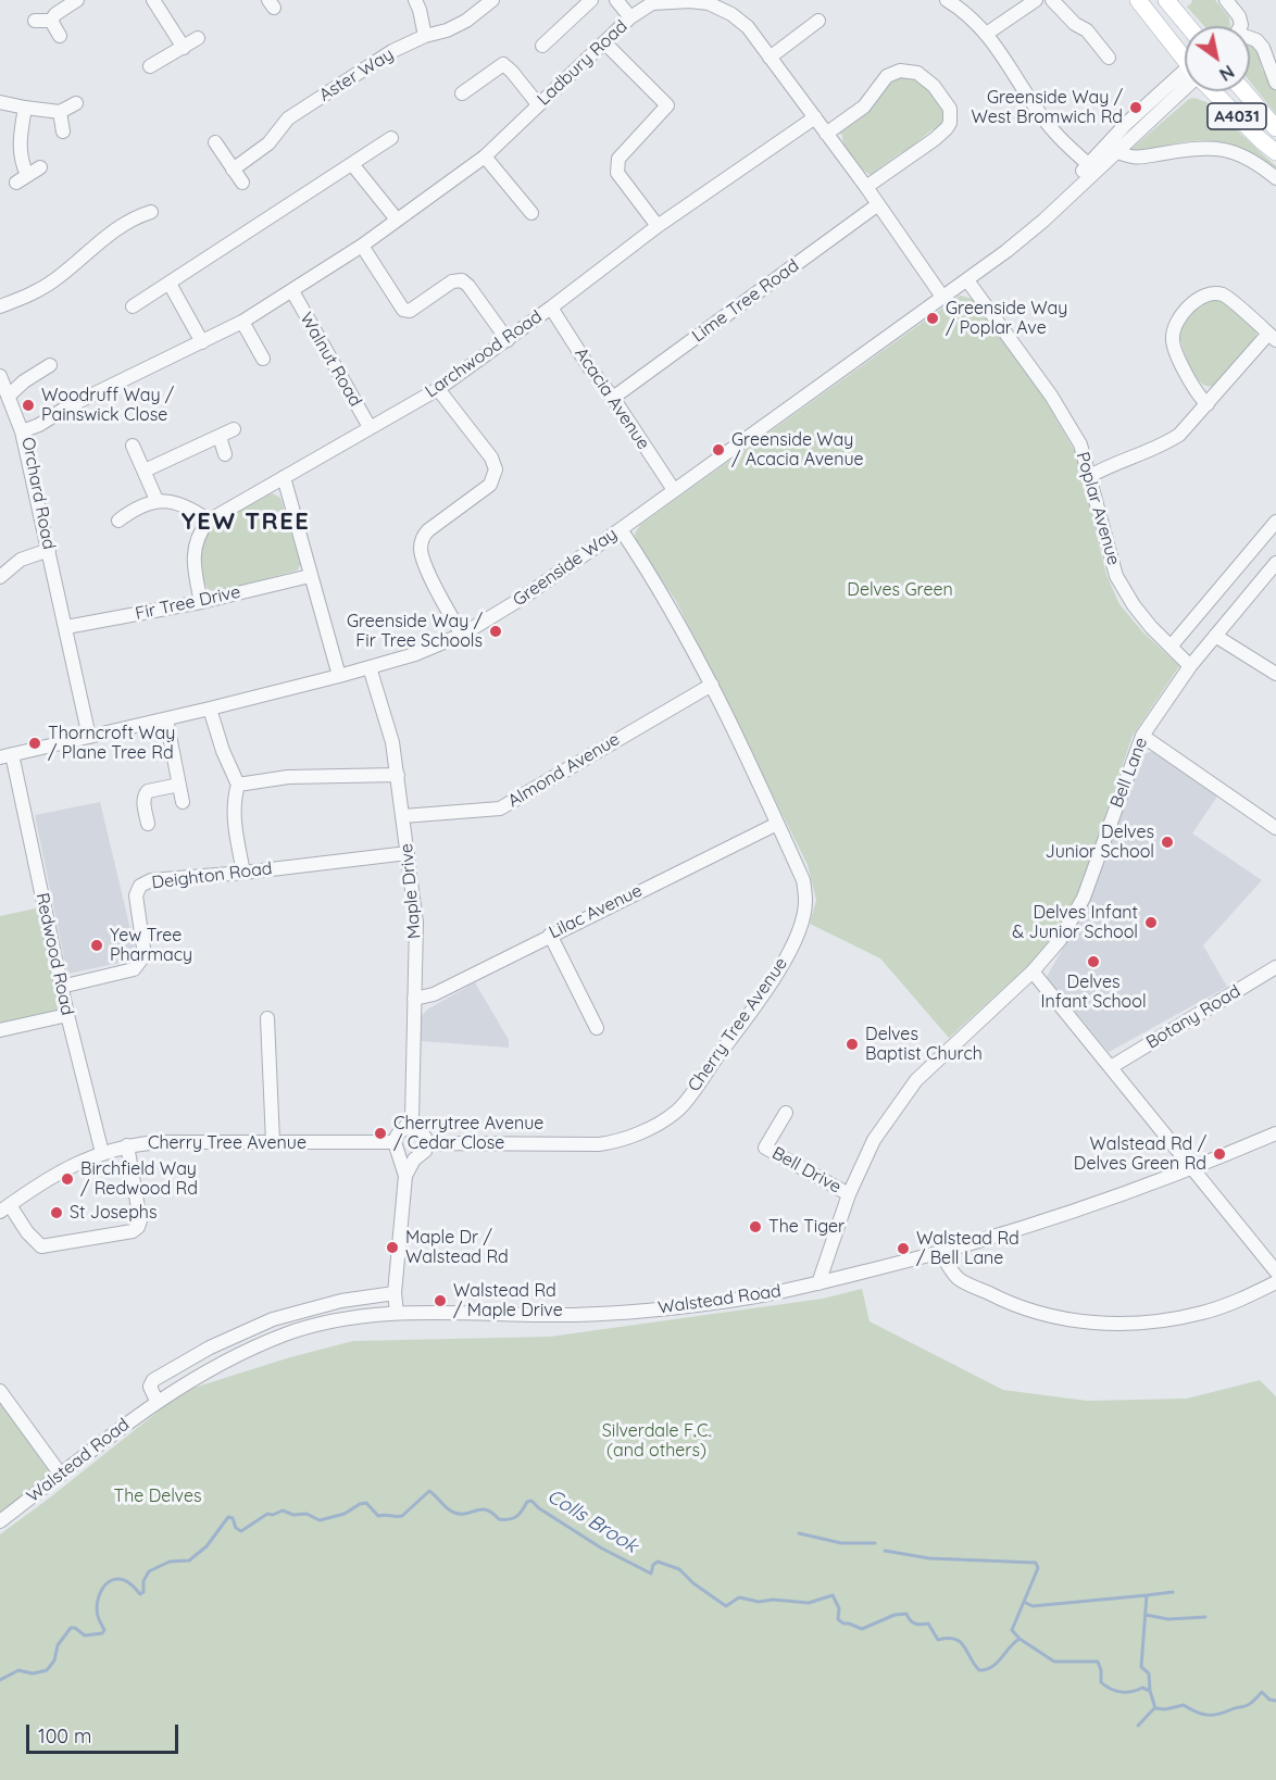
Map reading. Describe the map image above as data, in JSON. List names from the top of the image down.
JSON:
{
  "streets": {
    "main road": ["A4031"],
    "street": [
      "Ladbury Road",
      "Aster Way",
      "Lime Tree Road",
      "Larchwood Road",
      "Walnut Road",
      "Acacia Avenue",
      "Orchard Road",
      "Poplar Avenue",
      "Greenside Way",
      "Fir Tree Drive",
      "Almond Avenue",
      "Bell Lane",
      "Deighton Road",
      "Maple Drive",
      "Lilac Avenue",
      "Redwood Road",
      "Botany Road",
      "Cherry Tree Avenue",
      "Bell Drive",
      "Walstead Road"
    ]
  },
  "crossings": [
    ["Ladbury Road", "Lime Tree Road"],
    ["Ladbury Road", "Larchwood Road"],
    ["Ladbury Road", "Walnut Road"],
    ["Ladbury Road", "Orchard Road"],
    ["Ladbury Road", "Greenside Way"],
    ["Lime Tree Road", "Acacia Avenue"],
    ["Larchwood Road", "Walnut Road"],
    ["Larchwood Road", "Acacia Avenue"],
    ["Walnut Road", "Orchard Road"],
    ["Acacia Avenue", "Greenside Way"],
    ["Orchard Road", "Greenside Way"],
    ["Orchard Road", "Fir Tree Drive"],
    ["Poplar Avenue", "Greenside Way"],
    ["Poplar Avenue", "Bell Lane"],
    ["Greenside Way", "Maple Drive"],
    ["Greenside Way", "Redwood Road"],
    ["Greenside Way", "Cherry Tree Avenue"],
    ["Almond Avenue", "Maple Drive"],
    ["Almond Avenue", "Cherry Tree Avenue"],
    ["Bell Lane", "Bell Drive"],
    ["Bell Lane", "Walstead Road"],
    ["Deighton Road", "Maple Drive"],
    ["Deighton Road", "Redwood Road"],
    ["Maple Drive", "Lilac Avenue"],
    ["Maple Drive", "Cherry Tree Avenue"],
    ["Lilac Avenue", "Cherry Tree Avenue"],
    ["Redwood Road", "Cherry Tree Avenue"]
  ],
  "districts": ["YEW TREE"],
  "water": ["Colls Brook"],
  "parks": ["Delves Green", "Silverdale F.C. (and others)", "The Delves"],
  "places": [
    "Greenside Way / West Bromwich Rd",
    "Greenside Way / Poplar Ave",
    "Woodruff Way / Painswick Close",
    "Greenside Way / Acacia Avenue",
    "Greenside Way / Fir Tree Schools",
    "Thorncroft Way / Plane Tree Rd",
    "Delves Junior School",
    "Delves Infant & Junior School",
    "Yew Tree Pharmacy",
    "Delves Infant School",
    "Delves Baptist Church",
    "Cherrytree Avenue / Cedar Close",
    "Walstead Rd / Delves Green Rd",
    "Birchfield Way / Redwood Rd",
    "St Josephs",
    "The Tiger",
    "Maple Dr / Walstead Rd",
    "Walstead Rd / Bell Lane",
    "Walstead Rd / Maple Drive"
  ],
  "scale_bar": "100 m",
  "north": "bottom right"
}
